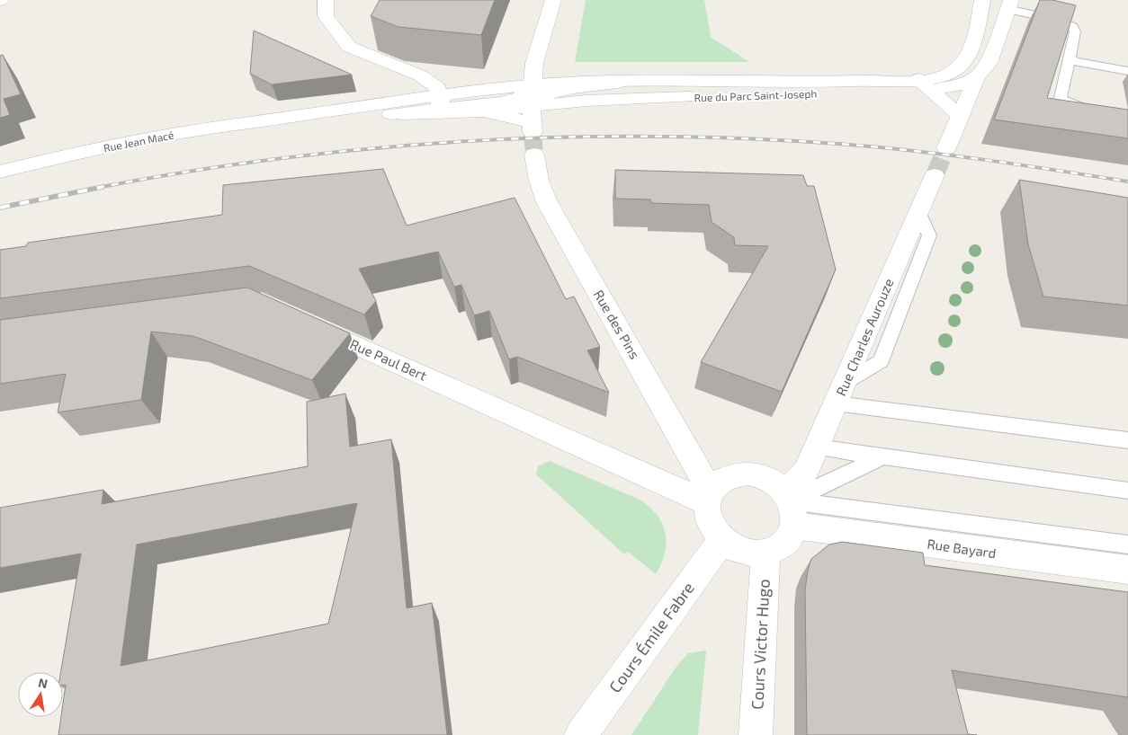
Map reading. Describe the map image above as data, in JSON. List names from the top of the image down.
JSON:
{
  "streets": {
    "street": [
      "Rue du Parc Saint-Joseph",
      "Rue Jean Macé",
      "Rue des Pins",
      "Rue Charles Aurouze",
      "Rue Paul Bert",
      "Rue Bayard",
      "Cours Émile Fabre",
      "Cours Victor Hugo"
    ]
  },
  "crossings": [
    ["Rue du Parc Saint-Joseph", "Rue Jean Macé"],
    ["Rue du Parc Saint-Joseph", "Rue des Pins"],
    ["Rue des Pins", "Rue Charles Aurouze"],
    ["Rue des Pins", "Rue Paul Bert"],
    ["Rue des Pins", "Rue Bayard"],
    ["Rue des Pins", "Cours Émile Fabre"],
    ["Rue des Pins", "Cours Victor Hugo"],
    ["Rue Charles Aurouze", "Rue Paul Bert"],
    ["Rue Charles Aurouze", "Rue Bayard"],
    ["Rue Charles Aurouze", "Cours Émile Fabre"],
    ["Rue Charles Aurouze", "Cours Victor Hugo"],
    ["Rue Paul Bert", "Rue Bayard"],
    ["Rue Paul Bert", "Cours Émile Fabre"],
    ["Rue Paul Bert", "Cours Victor Hugo"],
    ["Rue Bayard", "Cours Émile Fabre"],
    ["Rue Bayard", "Cours Victor Hugo"],
    ["Cours Émile Fabre", "Cours Victor Hugo"]
  ],
  "north": "top"
}
